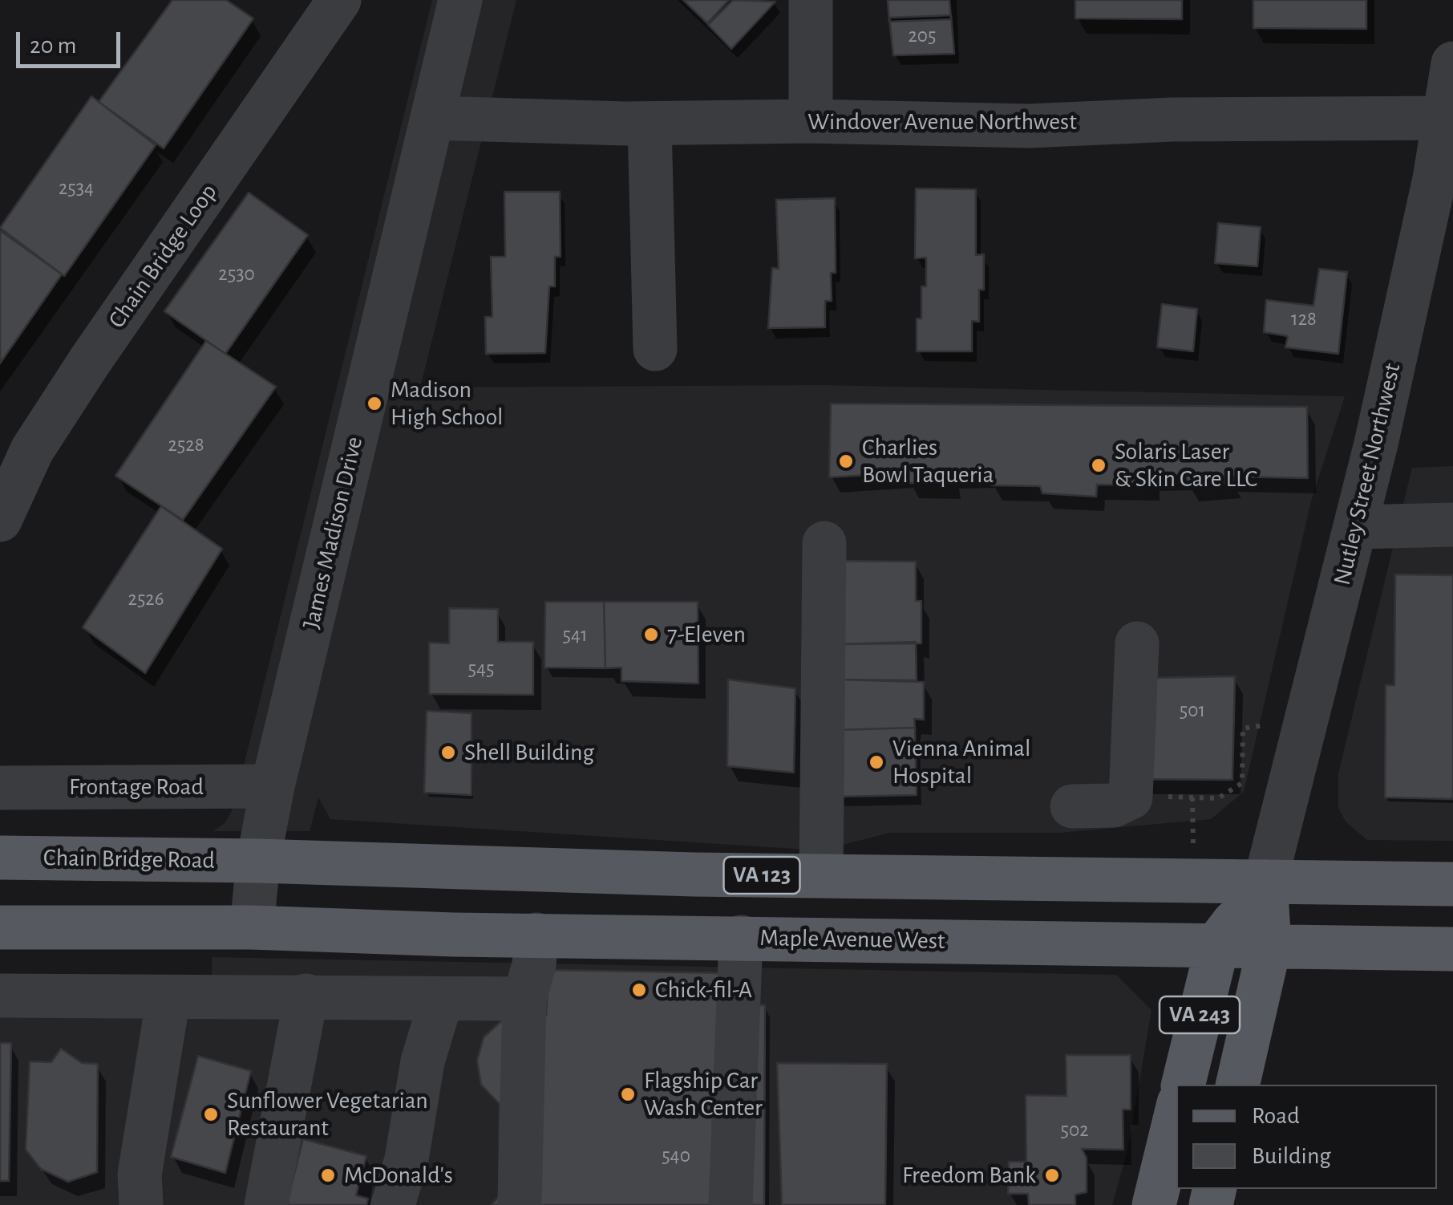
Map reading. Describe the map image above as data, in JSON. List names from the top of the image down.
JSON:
{
  "streets": {
    "main road": [
      "Chain Bridge Road",
      "VA 123",
      "Maple Avenue West",
      "VA 243"
    ],
    "street": [
      "Windover Avenue Northwest",
      "Chain Bridge Loop",
      "Nutley Street Northwest",
      "James Madison Drive",
      "Frontage Road"
    ]
  },
  "crossings": [
    ["Windover Avenue Northwest", "Nutley Street Northwest"],
    ["Windover Avenue Northwest", "James Madison Drive"],
    ["Nutley Street Northwest", "VA 123"],
    ["Nutley Street Northwest", "VA 243"],
    ["James Madison Drive", "Frontage Road"],
    ["James Madison Drive", "Chain Bridge Road"],
    ["James Madison Drive", "VA 123"],
    ["James Madison Drive", "Maple Avenue West"],
    ["Chain Bridge Road", "VA 123"],
    ["VA 123", "VA 243"],
    ["Maple Avenue West", "VA 243"]
  ],
  "places": [
    "Madison High School",
    "Charlies Bowl Taqueria",
    "Solaris Laser & Skin Care LLC",
    "7-Eleven",
    "Shell Building",
    "Vienna Animal Hospital",
    "Chick-fil-A",
    "Flagship Car Wash Center",
    "Sunflower Vegetarian Restaurant",
    "McDonald's",
    "Freedom Bank"
  ],
  "house_numbers": [
    "205",
    "2534",
    "2530",
    "128",
    "2528",
    "2526",
    "541",
    "545",
    "501",
    "502",
    "540"
  ],
  "legend": ["Road", "Building"],
  "scale_bar": "20 m"
}
